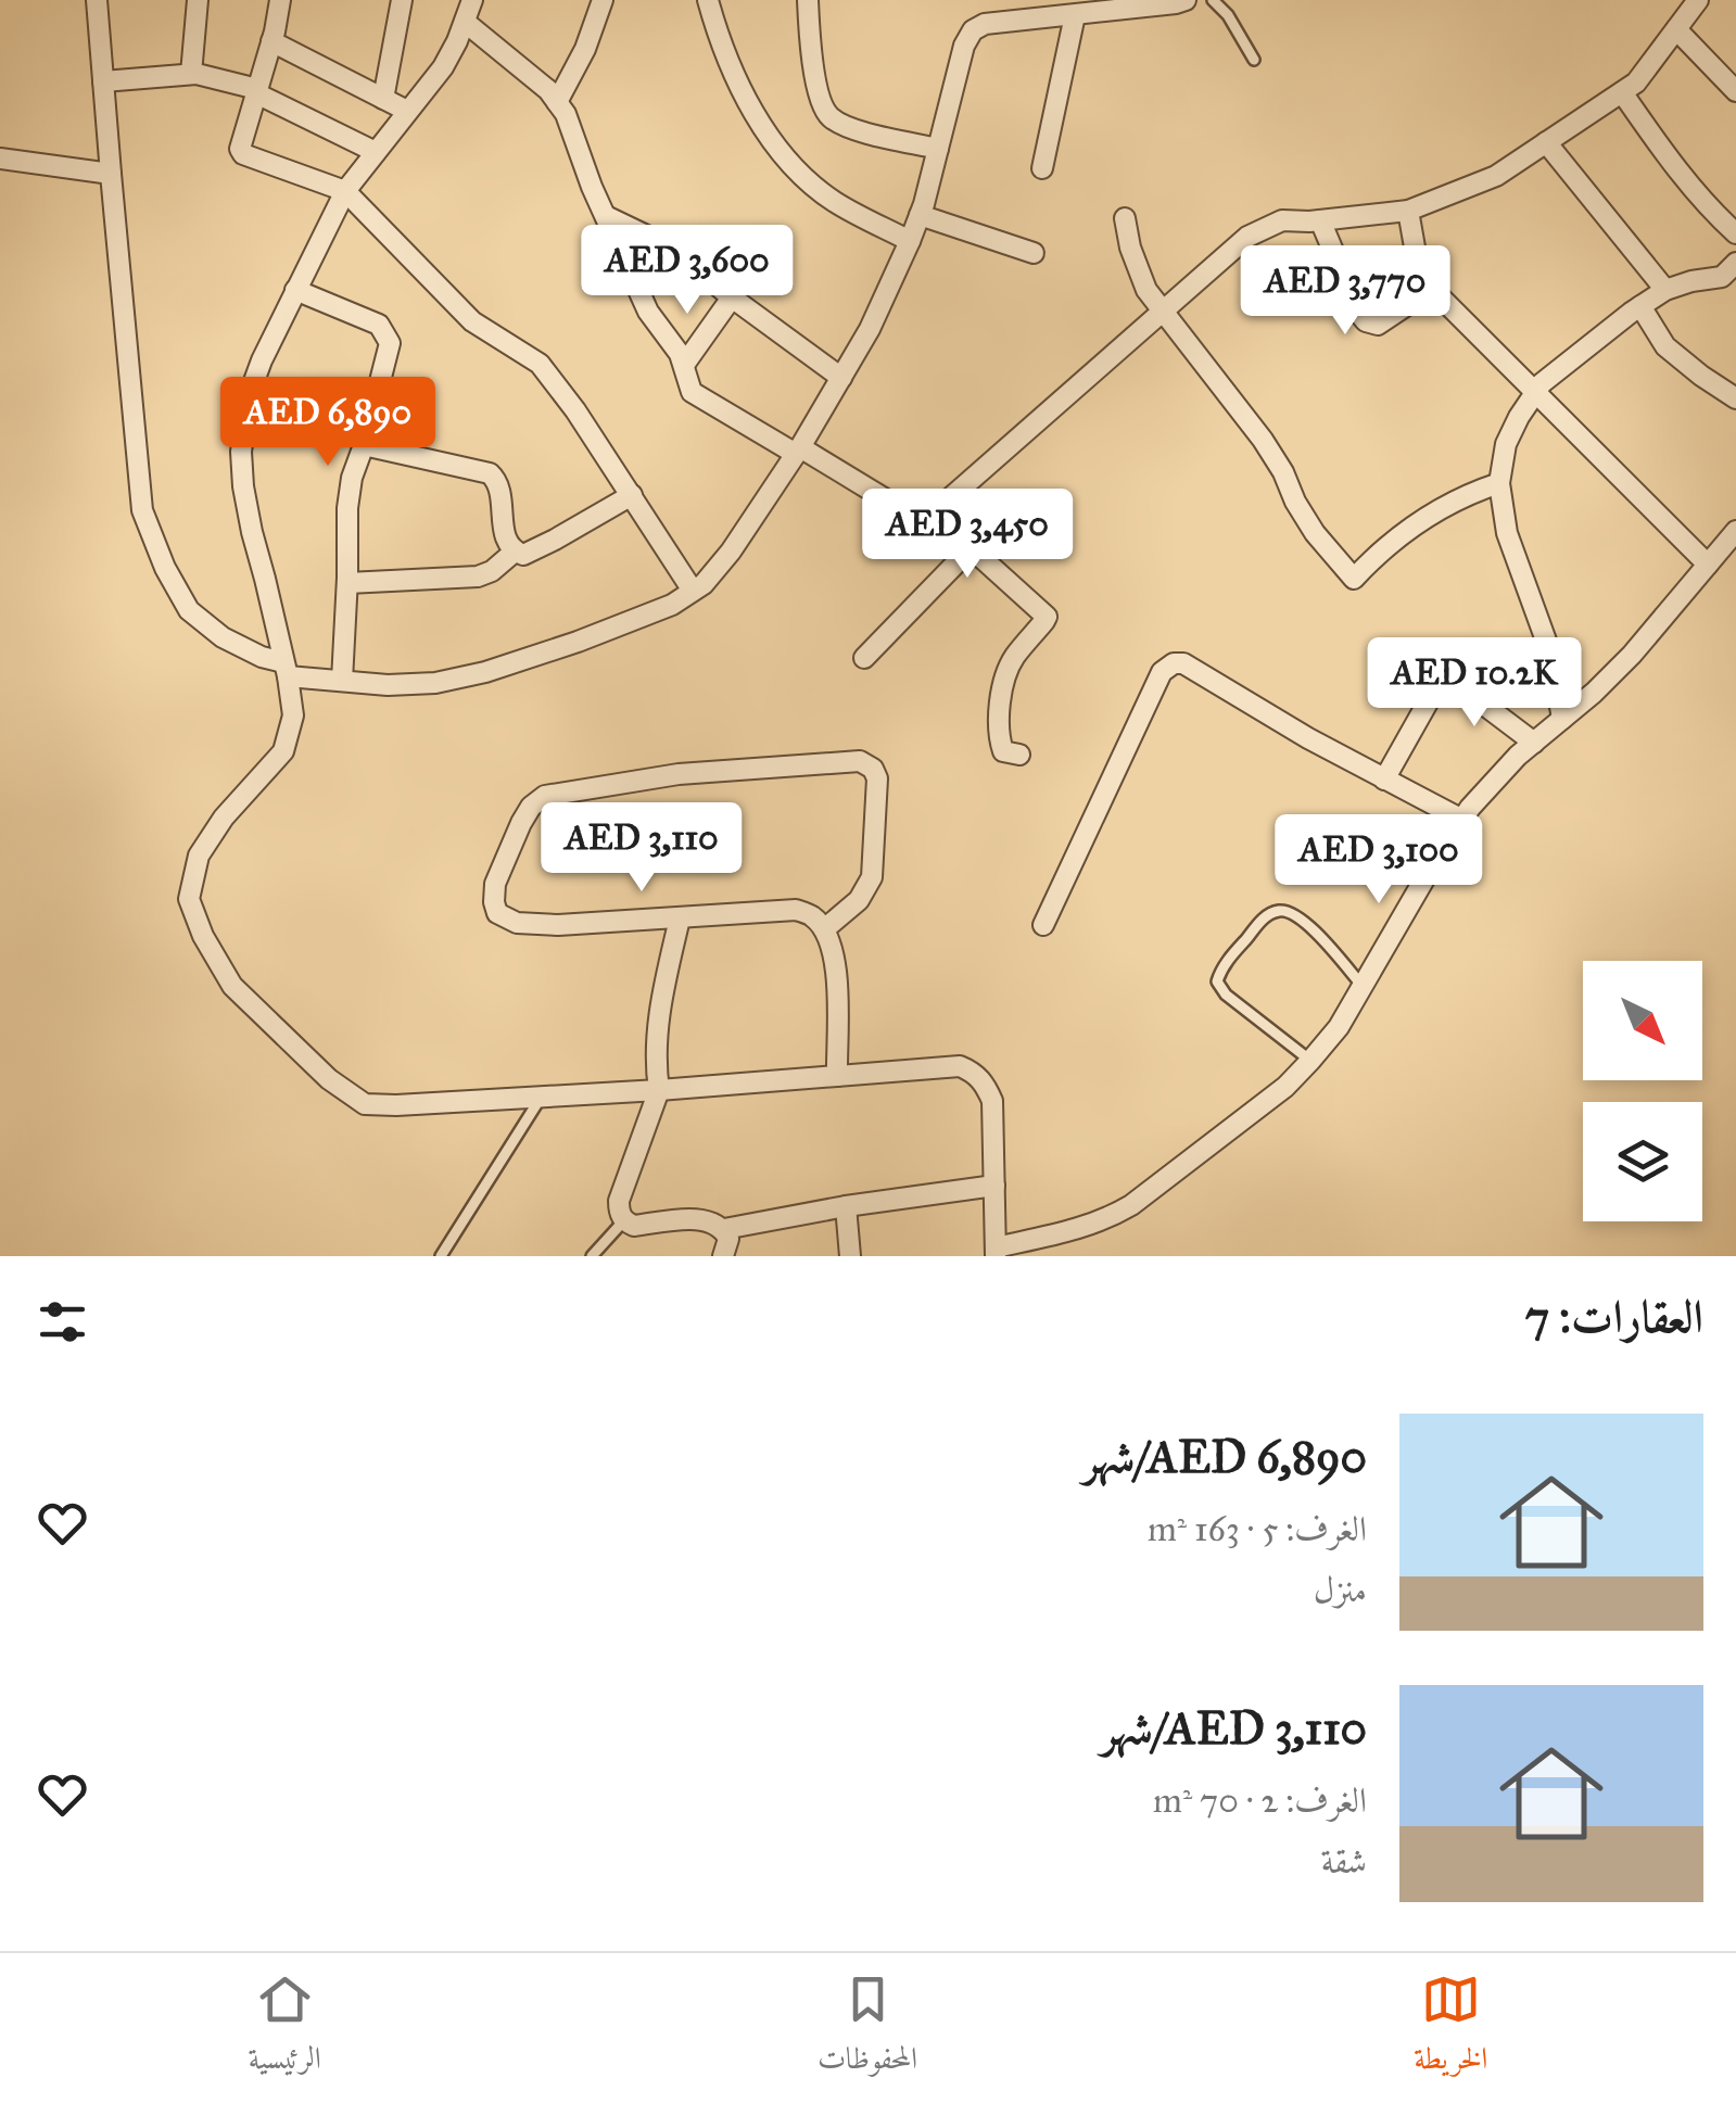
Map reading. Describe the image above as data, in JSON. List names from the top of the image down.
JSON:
{
  "north": "bottom right",
  "page": {
    "price": [
      "AED 3,600",
      "AED 3,770",
      "AED 6,890",
      "AED 3,450",
      "AED 10.2K",
      "AED 3,110",
      "AED 3,100"
    ],
    "heading": "العقارات: 7",
    "list": [
      {
        "name": "AED 6,890/شهر",
        "note": "الغرف: 5 · 163 m² · منزل"
      },
      {
        "name": "AED 3,110/شهر",
        "note": "الغرف: 2 · 70 m² · شقة"
      }
    ],
    "tabs": ["الخريطة", "المحفوظات", "الرئيسية"]
  }
}
